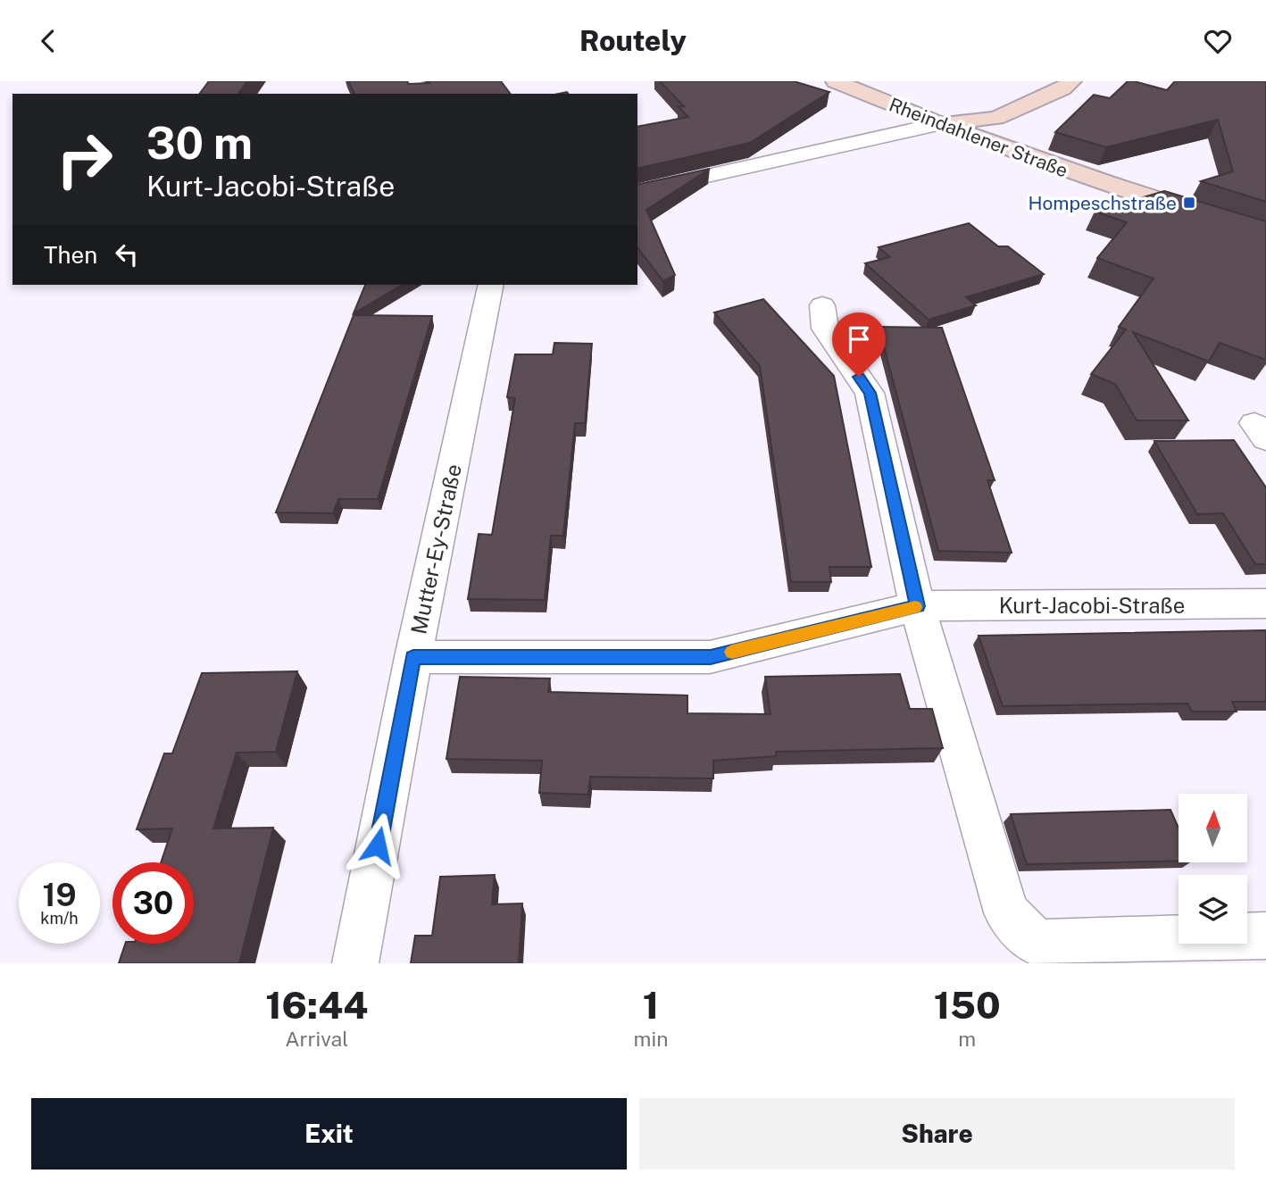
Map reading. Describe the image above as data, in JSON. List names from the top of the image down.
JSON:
{
  "streets": {
    "main road": ["Rheindahlener Straße"],
    "street": ["Mutter-Ey-Straße", "Kurt-Jacobi-Straße"]
  },
  "crossings": [
    ["Mutter-Ey-Straße", "Kurt-Jacobi-Straße"]
  ],
  "places": {
    "transit": ["Hompeschstraße"]
  },
  "north": "top",
  "page": {
    "header": "Routely",
    "turn": ["30 m", "Kurt-Jacobi-Straße"],
    "then": "Then",
    "speed": "19 km/h",
    "limit": "30",
    "eta": [
      "16:44",
      "Arrival",
      "1",
      "min",
      "150",
      "m"
    ],
    "buttons": ["Exit", "Share"]
  }
}
